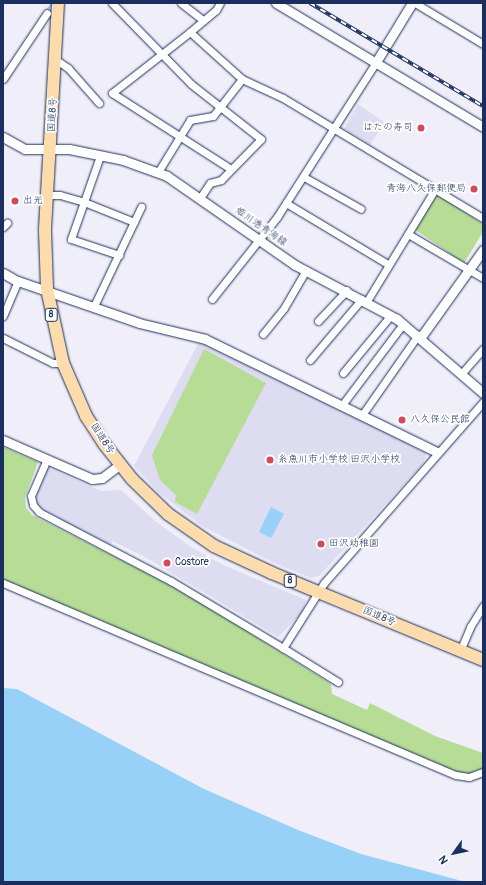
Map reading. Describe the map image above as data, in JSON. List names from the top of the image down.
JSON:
{
  "streets": {
    "highway": ["国道8号", "8"],
    "street": ["姫川港青海線"]
  },
  "crossings": [
    ["国道8号", "姫川港青海線"]
  ],
  "places": [
    "はたの寿司",
    "青海八久保郵便局",
    "出光",
    "八久保公民館",
    "糸魚川市小学校 田沢小学校",
    "田沢幼稚園",
    "Costore"
  ],
  "north": "bottom left"
}
